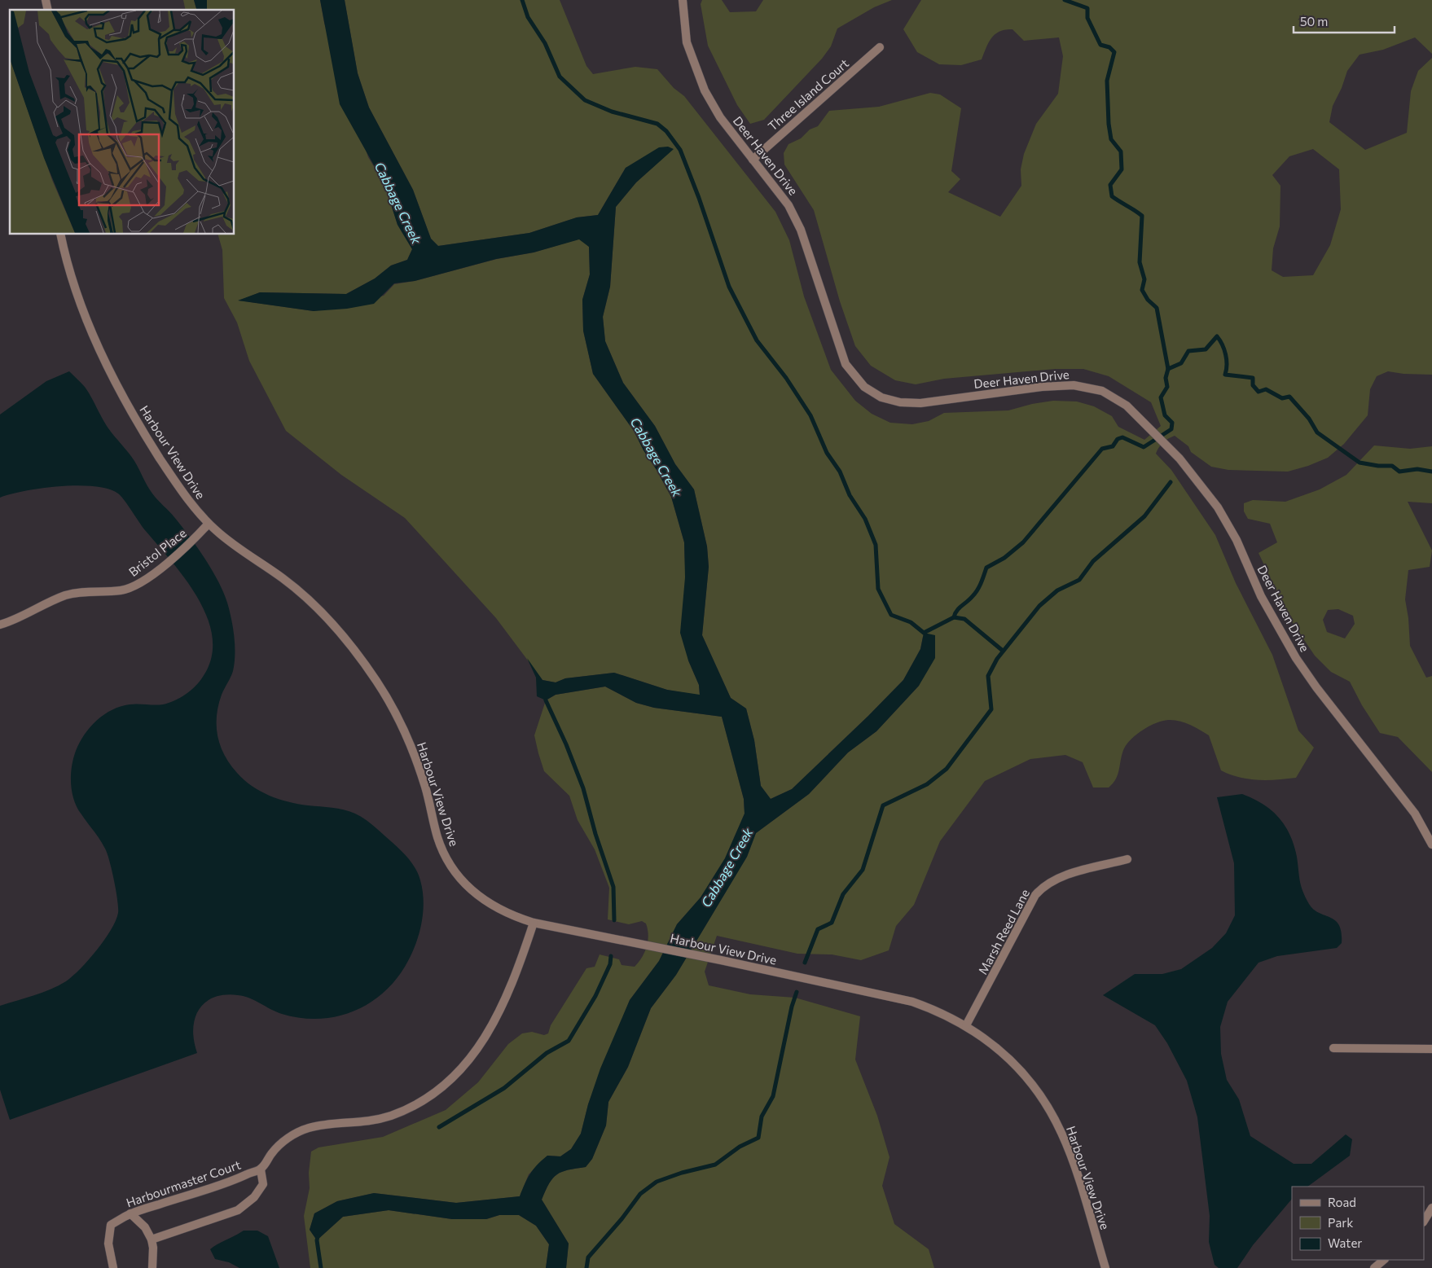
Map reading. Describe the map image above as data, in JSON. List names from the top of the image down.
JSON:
{
  "streets": {
    "street": [
      "Three Island Court",
      "Deer Haven Drive",
      "Harbour View Drive",
      "Bristol Place",
      "Marsh Reed Lane",
      "Harbourmaster Court"
    ]
  },
  "crossings": [
    ["Three Island Court", "Deer Haven Drive"],
    ["Harbour View Drive", "Bristol Place"],
    ["Harbour View Drive", "Marsh Reed Lane"],
    ["Harbour View Drive", "Harbourmaster Court"]
  ],
  "water": ["Cabbage Creek"],
  "legend": ["Road", "Park", "Water"],
  "scale_bar": "50 m"
}
